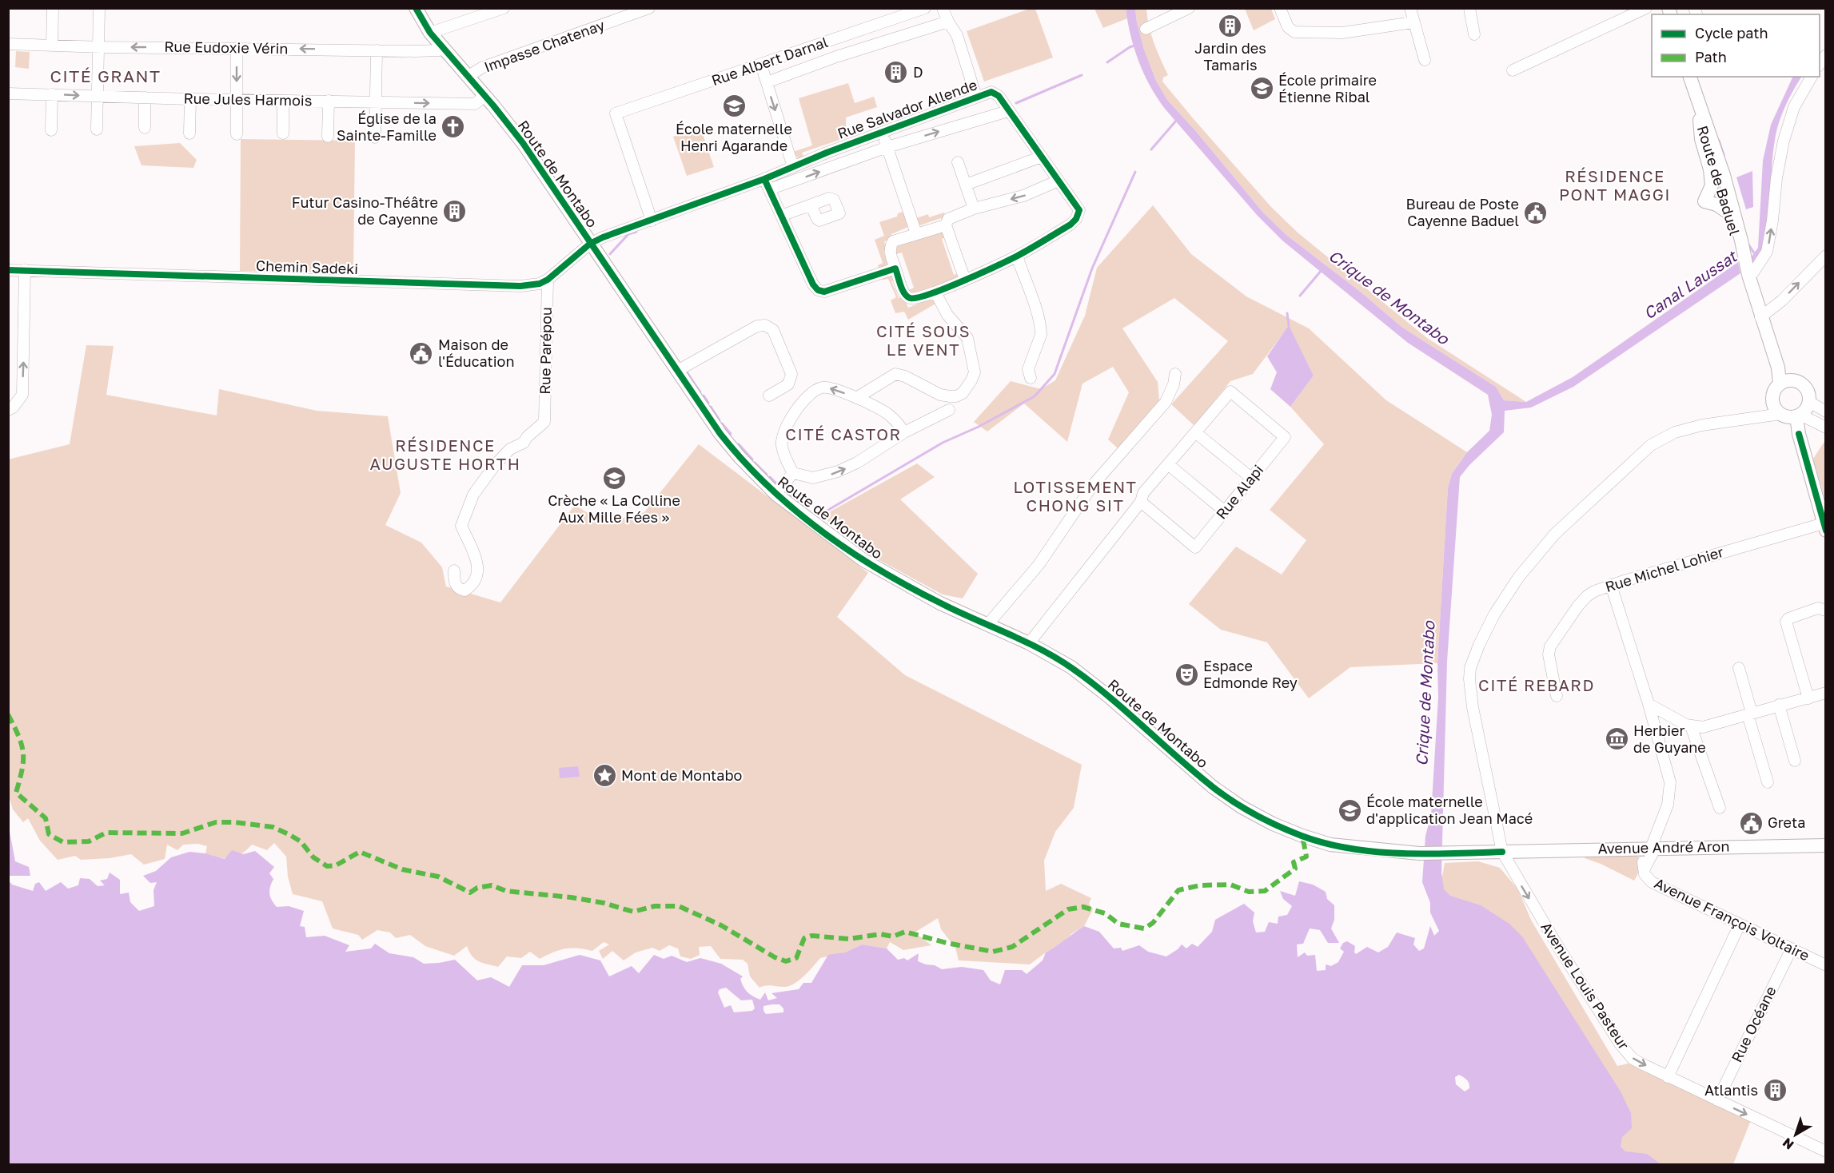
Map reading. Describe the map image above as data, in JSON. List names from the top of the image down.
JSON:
{
  "streets": {
    "main road": ["Route de Montabo", "Route de Baduel", "Avenue André Aron"],
    "street": [
      "Impasse Chatenay",
      "Rue Eudoxie Vérin",
      "Rue Albert Darnal",
      "Rue Jules Harmois",
      "Rue Salvador Allende",
      "Chemin Sadeki",
      "Rue Parépou",
      "Rue Alapi",
      "Rue Michel Lohier",
      "Avenue François Voltaire",
      "Avenue Louis Pasteur",
      "Rue Océane"
    ]
  },
  "crossings": [
    ["Impasse Chatenay", "Route de Montabo"],
    ["Rue Eudoxie Vérin", "Route de Montabo"],
    ["Rue Albert Darnal", "Rue Salvador Allende"],
    ["Rue Jules Harmois", "Route de Montabo"],
    ["Rue Salvador Allende", "Route de Montabo"],
    ["Rue Salvador Allende", "Chemin Sadeki"],
    ["Route de Montabo", "Chemin Sadeki"],
    ["Route de Montabo", "Avenue André Aron"],
    ["Route de Montabo", "Avenue Louis Pasteur"],
    ["Route de Baduel", "Avenue Louis Pasteur"],
    ["Chemin Sadeki", "Rue Parépou"],
    ["Rue Michel Lohier", "Avenue François Voltaire"],
    ["Avenue André Aron", "Avenue François Voltaire"],
    ["Avenue André Aron", "Avenue Louis Pasteur"],
    ["Avenue François Voltaire", "Rue Océane"],
    ["Avenue Louis Pasteur", "Rue Océane"]
  ],
  "one_way": ["Rue Eudoxie Vérin", "Avenue Louis Pasteur"],
  "districts": [
    "CITÉ GRANT",
    "RÉSIDENCE PONT MAGGI",
    "CITÉ SOUS LE VENT",
    "CITÉ CASTOR",
    "RÉSIDENCE AUGUSTE HORTH",
    "LOTISSEMENT CHONG SIT",
    "CITÉ REBARD"
  ],
  "water": ["Canal Laussat", "Crique de Montabo"],
  "places": {
    "building": [
      "Jardin des Tamaris",
      "D",
      "Futur Casino-Théâtre de Cayenne",
      "Atlantis"
    ],
    "school or university": [
      "École primaire Étienne Ribal",
      "École maternelle Henri Agarande",
      "Crèche « La Colline Aux Mille Fées »",
      "École maternelle d'application Jean Macé"
    ],
    "church": ["Église de la Sainte-Famille"],
    "public building": ["Bureau de Poste Cayenne Baduel", "Maison de l'Éducation", "Greta"],
    "theatre": ["Espace Edmonde Rey"],
    "museum": ["Herbier de Guyane"],
    "place": ["Mont de Montabo"]
  },
  "legend": ["Cycle path", "Path"],
  "north": "bottom left"
}
